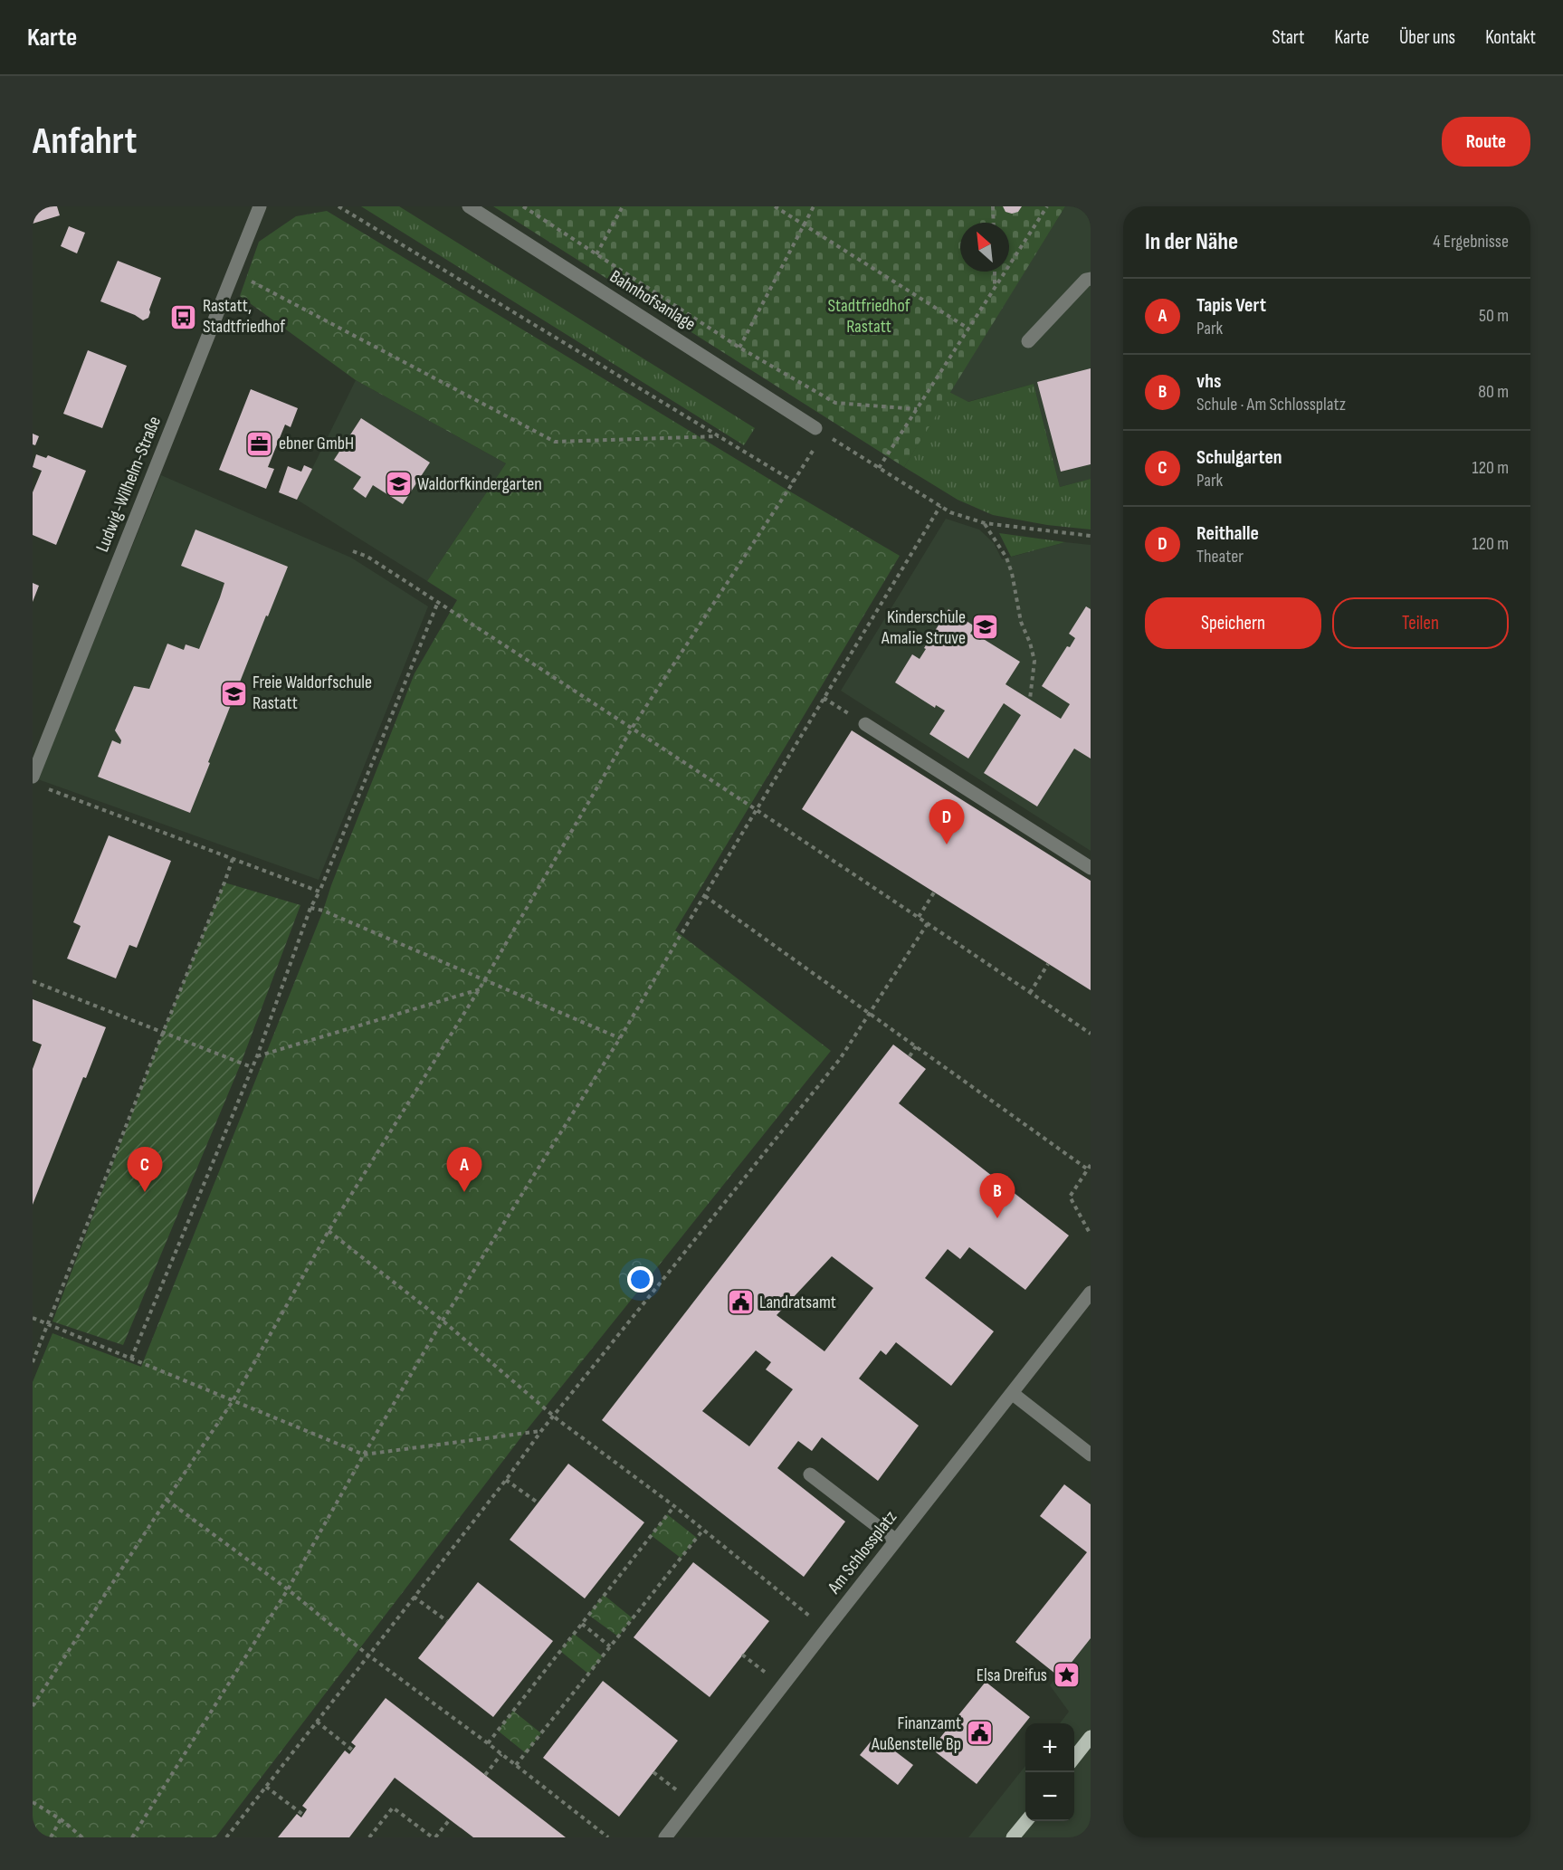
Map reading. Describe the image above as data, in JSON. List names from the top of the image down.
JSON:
{
  "streets": {
    "street": ["Bahnhofsanlage", "Ludwig-Wilhelm-Straße", "Am Schlossplatz"]
  },
  "parks": ["Stadtfriedhof Rastatt"],
  "places": {
    "bus stop": ["Rastatt, Stadtfriedhof"],
    "office": ["ebner GmbH"],
    "school or university": ["Waldorfkindergarten", "Kinderschule Amalie Struve", "Freie Waldorfschule Rastatt"],
    "public building": ["Landratsamt", "Finanzamt Außenstelle Bp"],
    "place": ["Elsa Dreifus"]
  },
  "north": "top left",
  "page": {
    "header": "Karte",
    "nav": [
      "Start",
      "Karte",
      "Über uns",
      "Kontakt"
    ],
    "buttons": [
      "Route",
      ["Speichern", "Teilen"]
    ],
    "title": "Anfahrt",
    "heading": ["In der Nähe", "4 Ergebnisse"],
    "list": [
      {
        "mark": "A",
        "name": "Tapis Vert",
        "note": "Park",
        "value": "50 m"
      },
      {
        "mark": "B",
        "name": "vhs",
        "note": "Schule · Am Schlossplatz",
        "value": "80 m"
      },
      {
        "mark": "C",
        "name": "Schulgarten",
        "note": "Park",
        "value": "120 m"
      },
      {
        "mark": "D",
        "name": "Reithalle",
        "note": "Theater",
        "value": "120 m"
      }
    ],
    "pins": [
      "D",
      "A",
      "C",
      "B"
    ],
    "map_buttons": ["+", "−"]
  }
}
